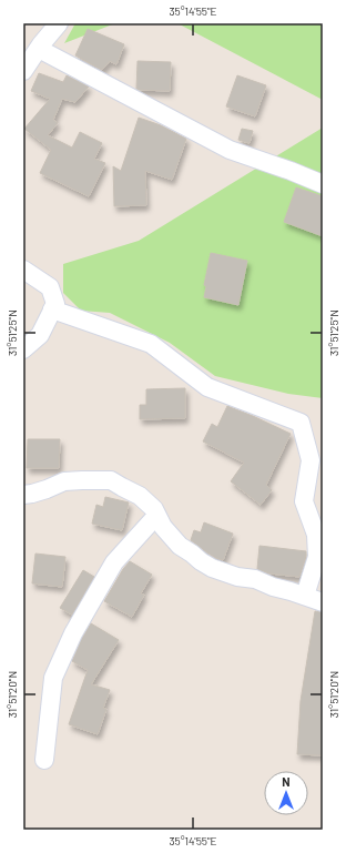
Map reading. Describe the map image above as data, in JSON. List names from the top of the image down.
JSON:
{
  "north": "top",
  "coordinates": ["35°14'55\"E", "31°51'25\"N", "31°51'20\"N"]
}
